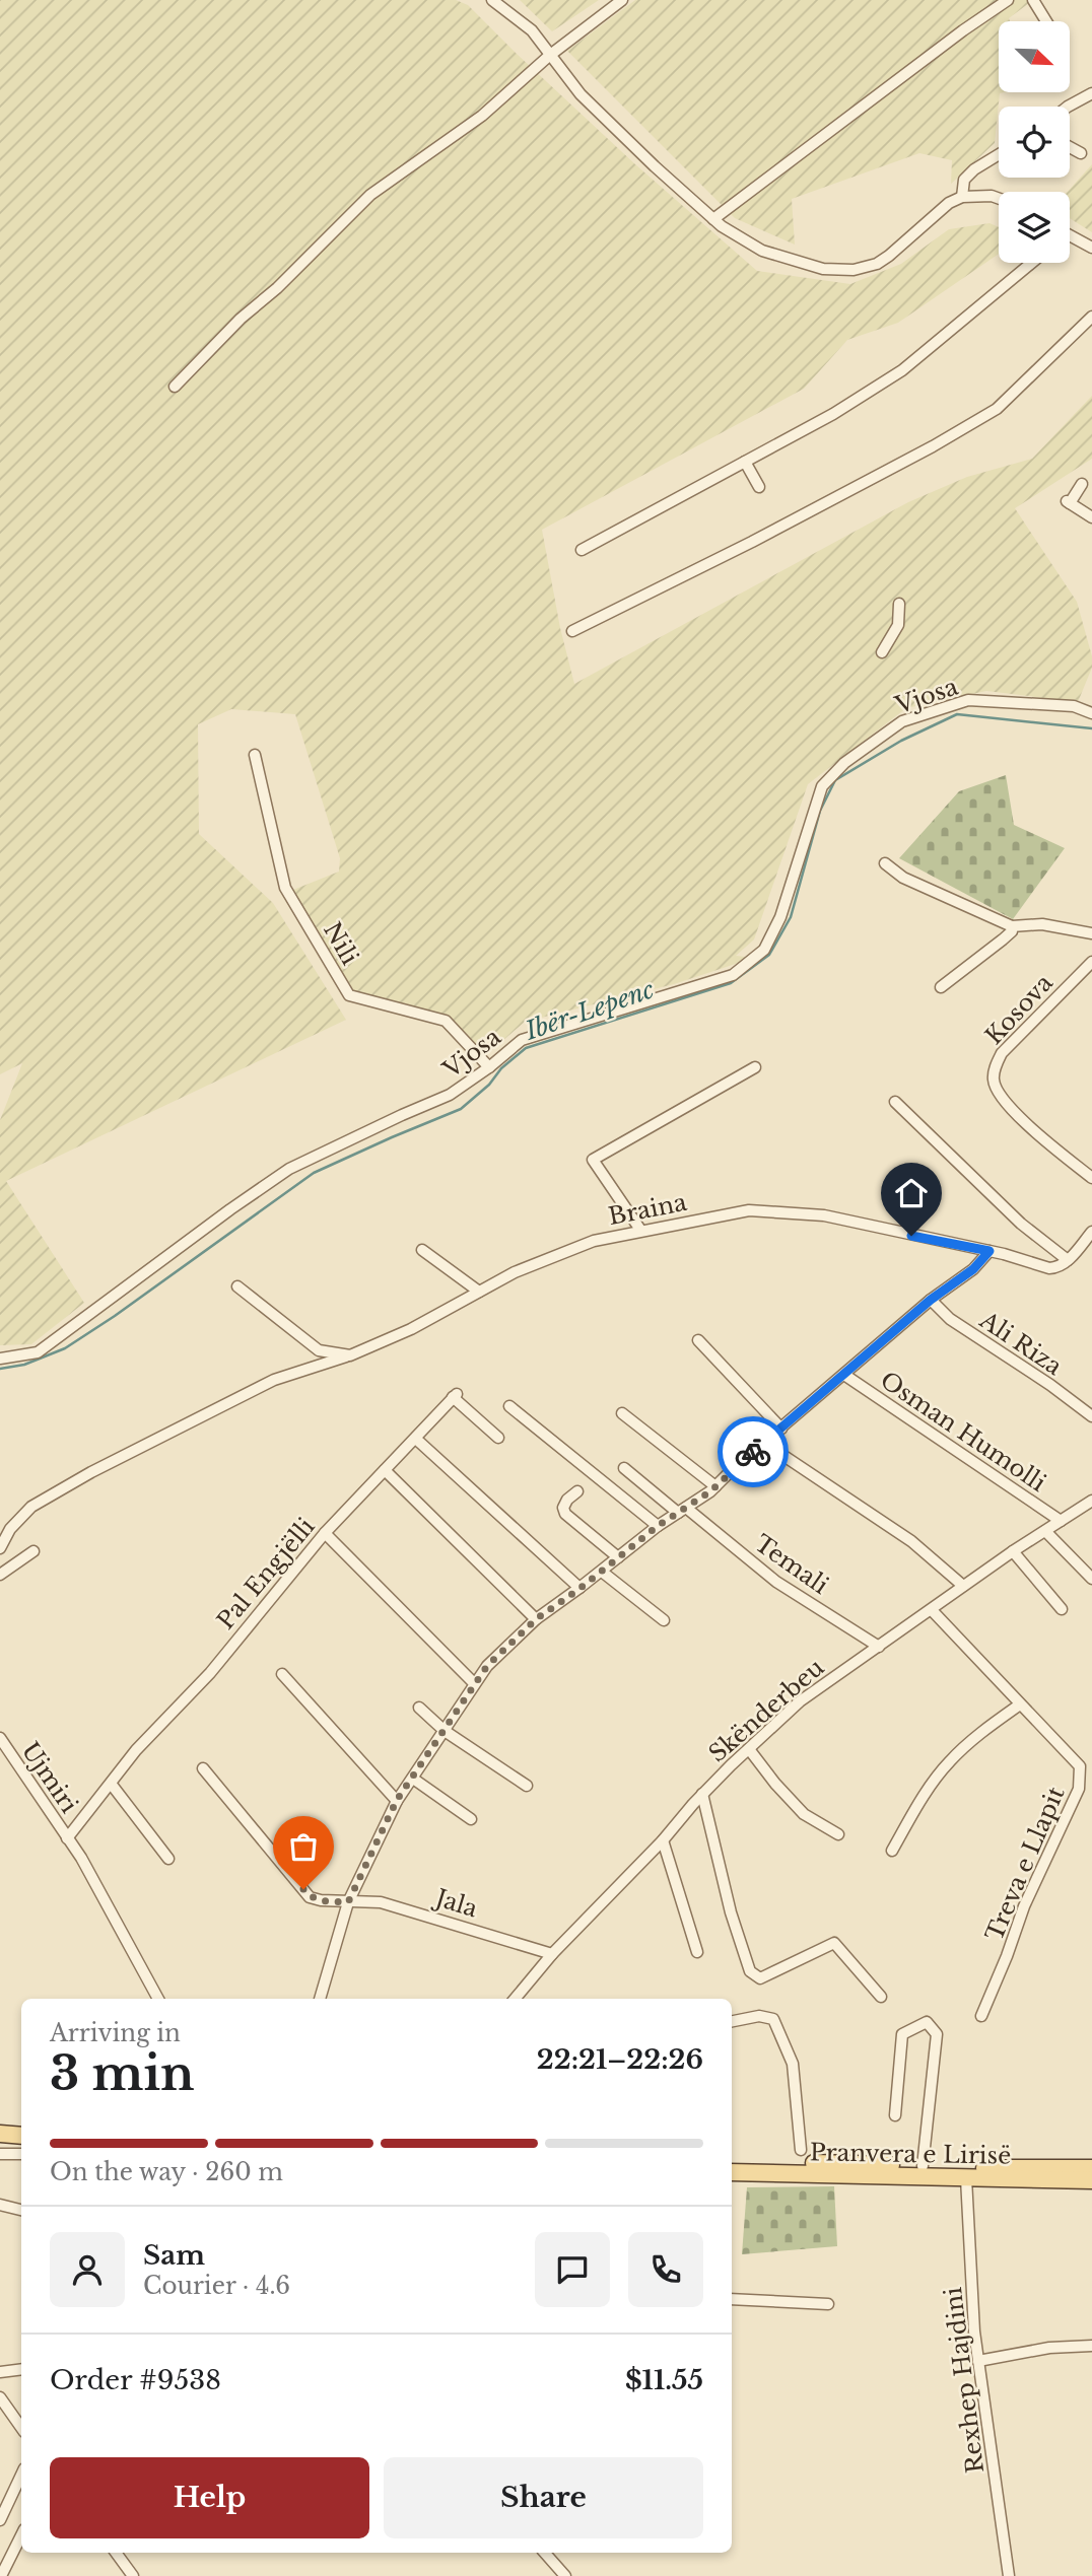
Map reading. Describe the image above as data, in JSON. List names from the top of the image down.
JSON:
{
  "streets": {
    "main road": ["Pranvera e Lirisë"],
    "street": [
      "Vjosa",
      "Nili",
      "Kosova",
      "Braina",
      "Ali Riza",
      "Osman Humolli",
      "Temali",
      "Pal Engjëlli",
      "Skënderbeu",
      "Ujmiri",
      "Treva e Llapit",
      "Jala",
      "Rexhep Hajdini"
    ]
  },
  "crossings": [
    ["Vjosa", "Nili"],
    ["Osman Humolli", "Skënderbeu"],
    ["Temali", "Skënderbeu"],
    ["Pal Engjëlli", "Ujmiri"],
    ["Skënderbeu", "Treva e Llapit"],
    ["Skënderbeu", "Jala"],
    ["Pranvera e Lirisë", "Rexhep Hajdini"]
  ],
  "water": ["Ibër-Lepenc"],
  "north": "bottom right",
  "page": {
    "heading": ["3 min", "Arriving in", "22:21–22:26"],
    "panel": [
      "Sam",
      "Courier · 4.6",
      "Order #9538",
      "$11.55"
    ],
    "bar": "On the way · 260 m",
    "buttons": ["Help", "Share"]
  }
}
